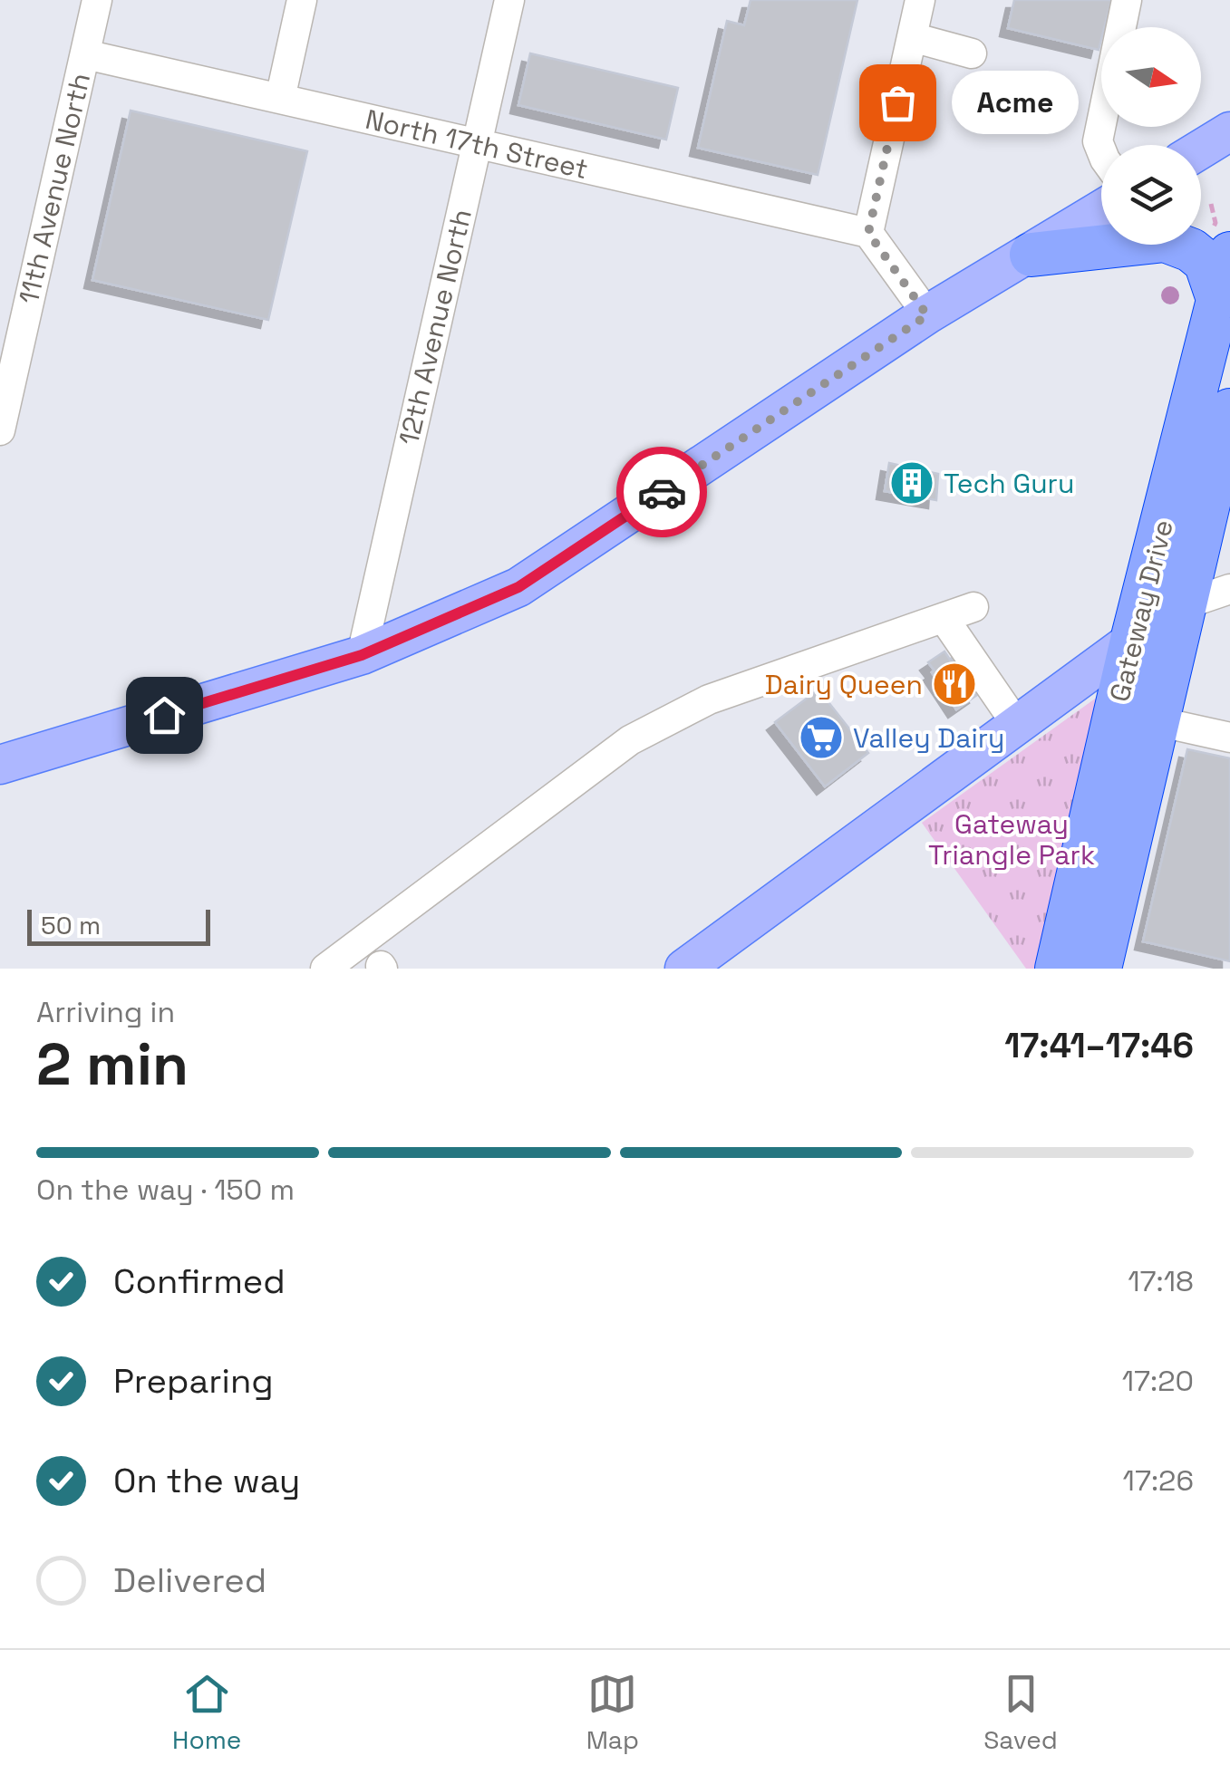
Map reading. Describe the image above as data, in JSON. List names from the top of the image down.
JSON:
{
  "streets": {
    "highway": ["Gateway Drive"],
    "street": ["North 17th Street", "11th Avenue North", "12th Avenue North"]
  },
  "crossings": [
    ["North 17th Street", "11th Avenue North"],
    ["North 17th Street", "12th Avenue North"]
  ],
  "parks": ["Gateway Triangle Park"],
  "places": {
    "other": ["Acme"],
    "building": ["Tech Guru"],
    "restaurant": ["Dairy Queen"],
    "supermarket": ["Valley Dairy"]
  },
  "scale_bar": "50 m",
  "north": "right",
  "page": {
    "bubble": "Acme",
    "scale": "50 m",
    "heading": ["2 min", "Arriving in", "17:41–17:46"],
    "bar": "On the way · 150 m",
    "list": [
      ["Confirmed", "17:18"],
      ["Preparing", "17:20"],
      ["On the way", "17:26"],
      "Delivered"
    ],
    "tabs": ["Home", "Map", "Saved"]
  }
}
